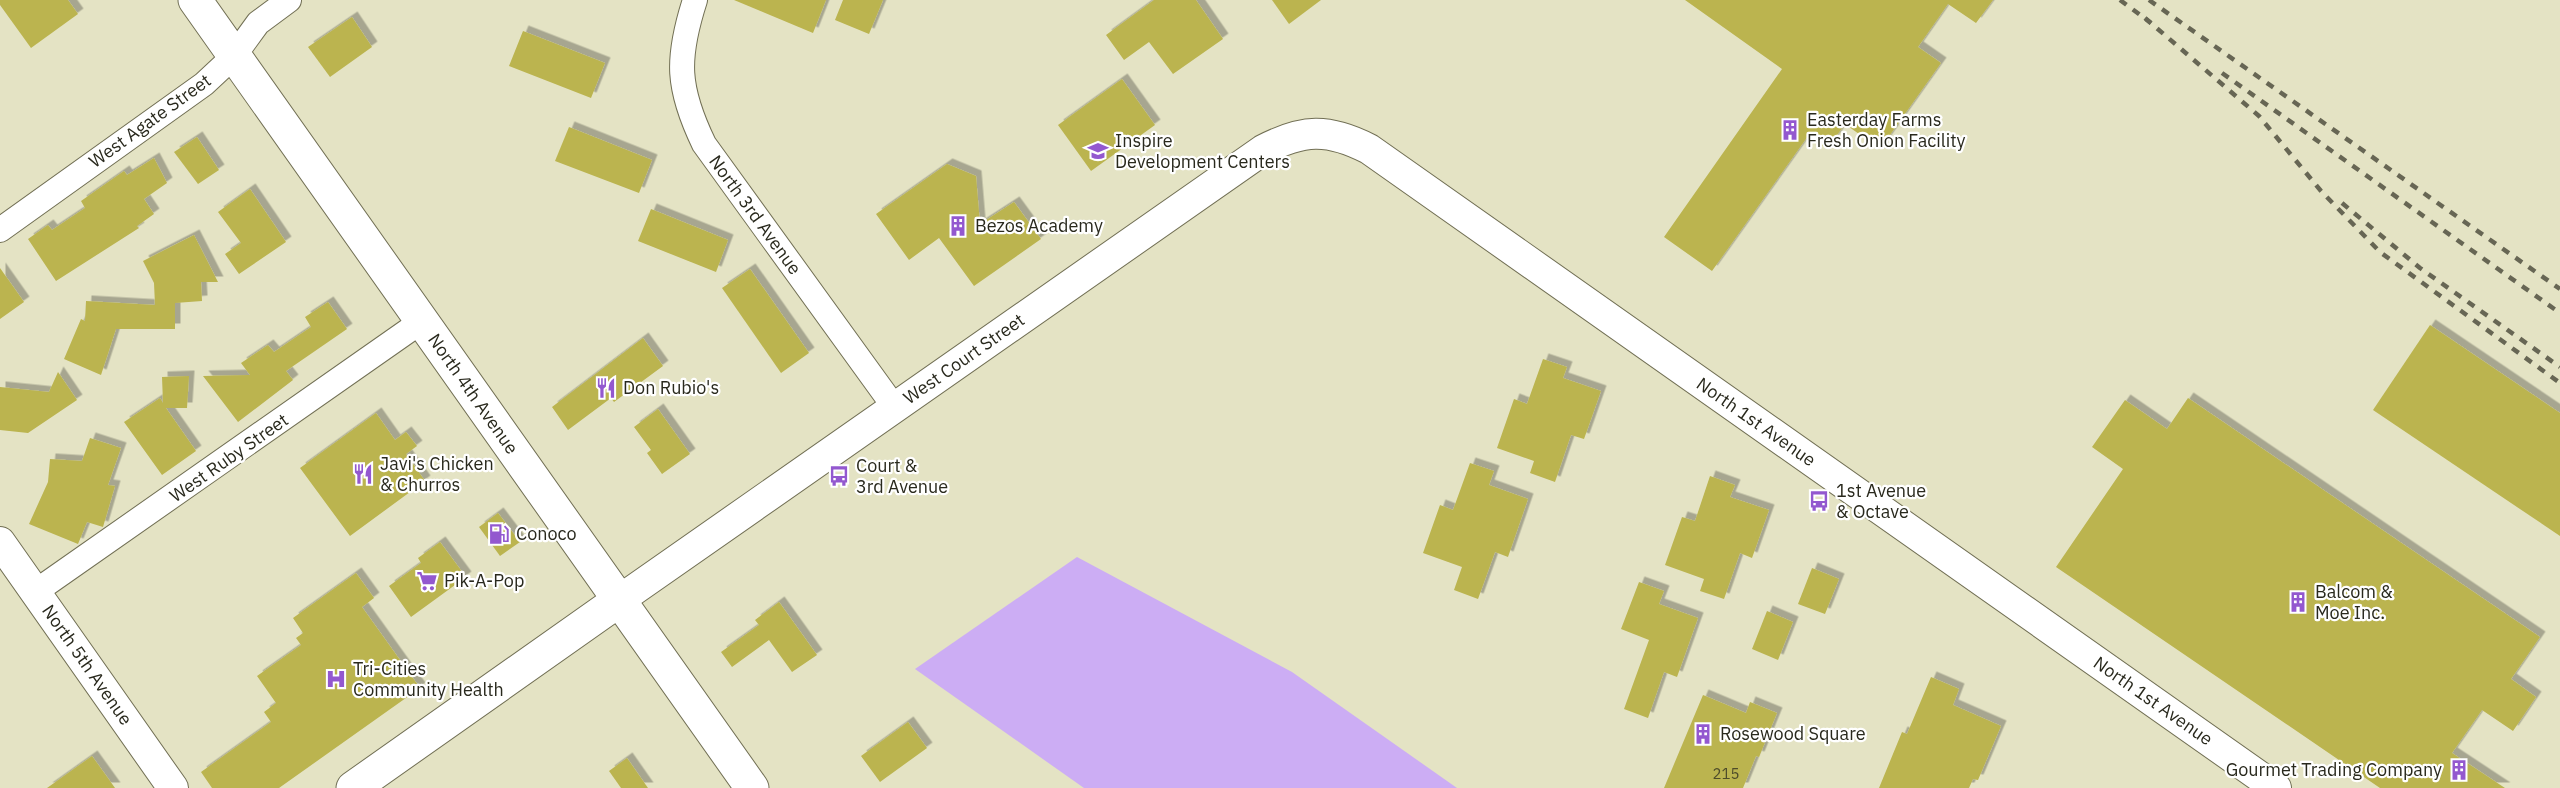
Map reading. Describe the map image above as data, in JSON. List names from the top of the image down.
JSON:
{
  "streets": {
    "main road": ["North 4th Avenue"],
    "street": [
      "West Agate Street",
      "North 3rd Avenue",
      "West Court Street",
      "North 1st Avenue",
      "West Ruby Street",
      "North 5th Avenue"
    ]
  },
  "crossings": [
    ["West Agate Street", "North 4th Avenue"],
    ["North 3rd Avenue", "West Court Street"],
    ["West Court Street", "North 4th Avenue"],
    ["West Court Street", "North 1st Avenue"],
    ["North 4th Avenue", "West Ruby Street"],
    ["West Ruby Street", "North 5th Avenue"]
  ],
  "places": {
    "building": [
      "Easterday Farms Fresh Onion Facility",
      "Bezos Academy",
      "Balcom & Moe Inc.",
      "Rosewood Square",
      "Gourmet Trading Company"
    ],
    "school or university": ["Inspire Development Centers"],
    "restaurant": ["Don Rubio's", "Javi's Chicken & Churros"],
    "bus stop": ["Court & 3rd Avenue", "1st Avenue & Octave"],
    "fuel station": ["Conoco"],
    "supermarket": ["Pik-A-Pop"],
    "hospital": ["Tri-Cities Community Health"]
  },
  "house_numbers": ["215"]
}
